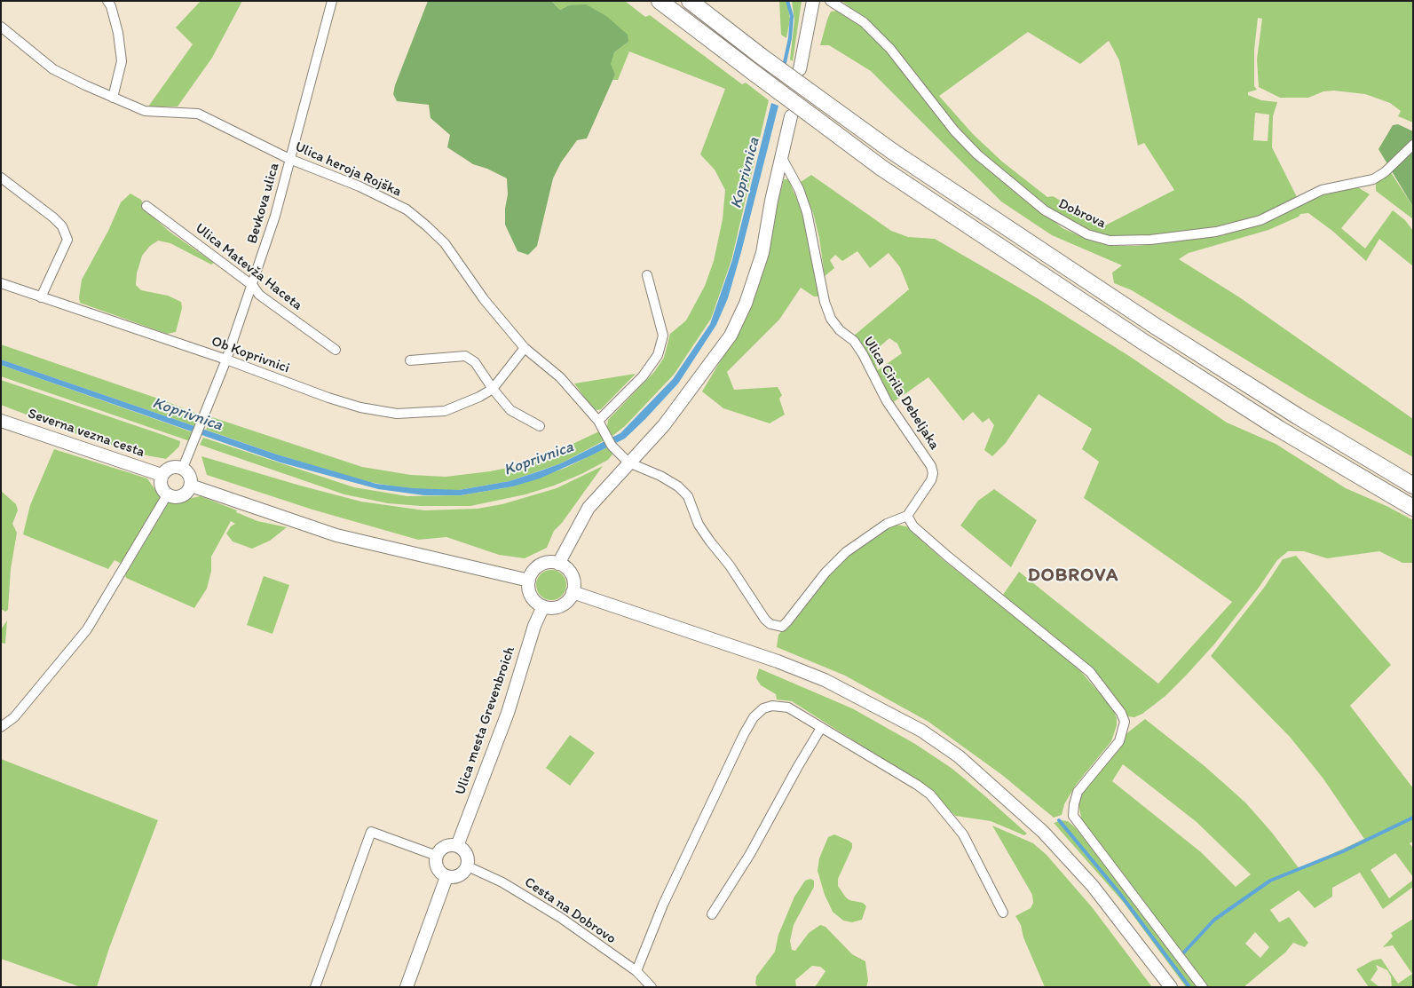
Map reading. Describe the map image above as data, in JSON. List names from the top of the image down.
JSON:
{
  "streets": {
    "street": [
      "Ulica heroja Rojška",
      "Bevkova ulica",
      "Dobrova",
      "Ulica Matevža Haceta",
      "Ob Koprivnici",
      "Ulica Cirila Debeljaka",
      "Severna vezna cesta",
      "Ulica mesta Grevenbroich",
      "Cesta na Dobrovo"
    ]
  },
  "crossings": [
    ["Ulica heroja Rojška", "Bevkova ulica"],
    ["Ulica heroja Rojška", "Ob Koprivnici"],
    ["Bevkova ulica", "Ulica Matevža Haceta"],
    ["Bevkova ulica", "Ob Koprivnici"],
    ["Bevkova ulica", "Severna vezna cesta"],
    ["Ulica mesta Grevenbroich", "Cesta na Dobrovo"]
  ],
  "districts": ["DOBROVA"],
  "water": ["Koprivnica"]
}
